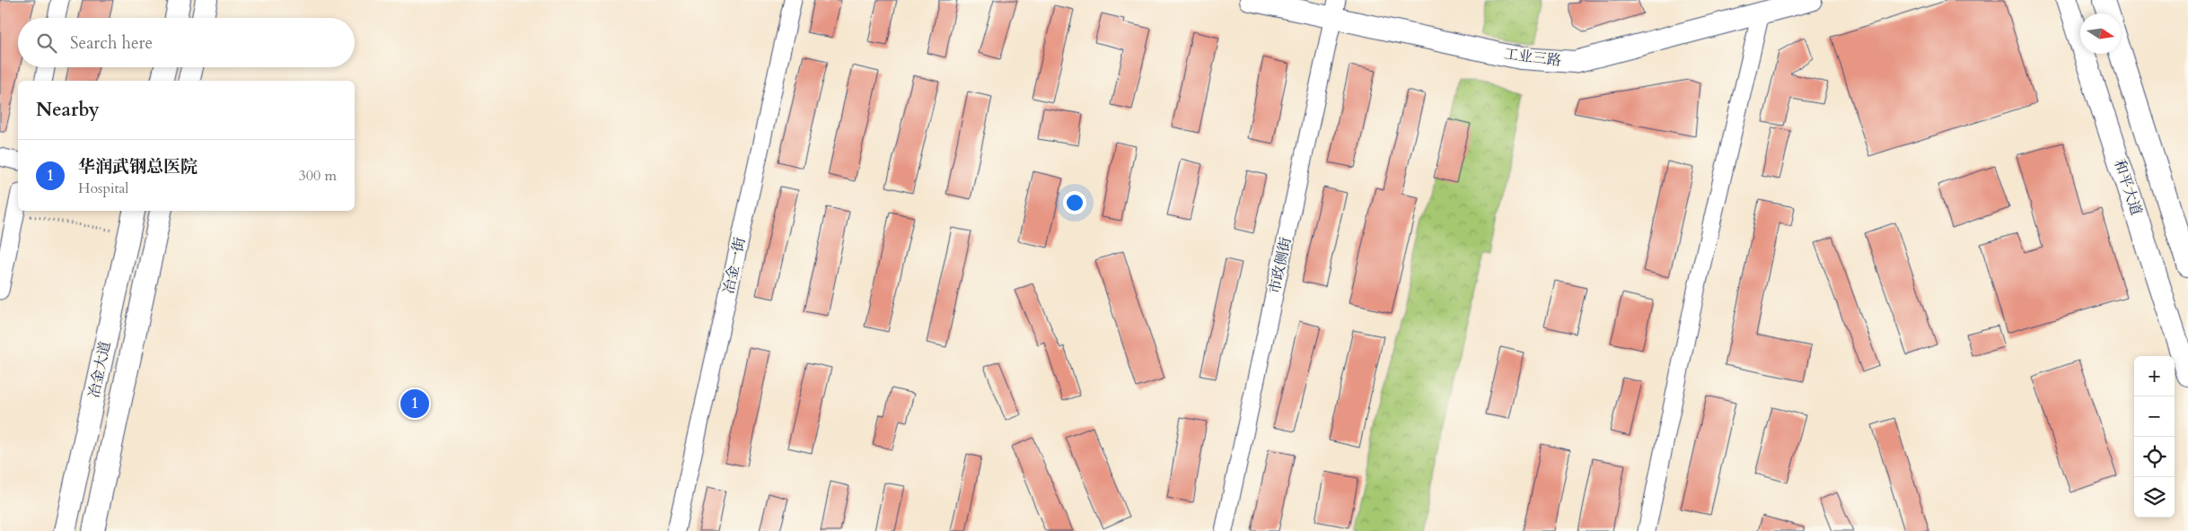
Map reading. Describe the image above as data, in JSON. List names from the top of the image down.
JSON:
{
  "streets": {
    "main road": ["工业三路", "和平大道", "冶金大道"],
    "street": ["冶金一街", "市政侧街"]
  },
  "crossings": [
    ["工业三路", "市政侧街"]
  ],
  "north": "right",
  "page": {
    "search": "Search here",
    "heading": "Nearby",
    "list": [
      {
        "mark": "1",
        "name": "华润武钢总医院",
        "note": "Hospital",
        "value": "300 m"
      }
    ],
    "map_buttons": ["+", "−"],
    "pins": "1"
  }
}
